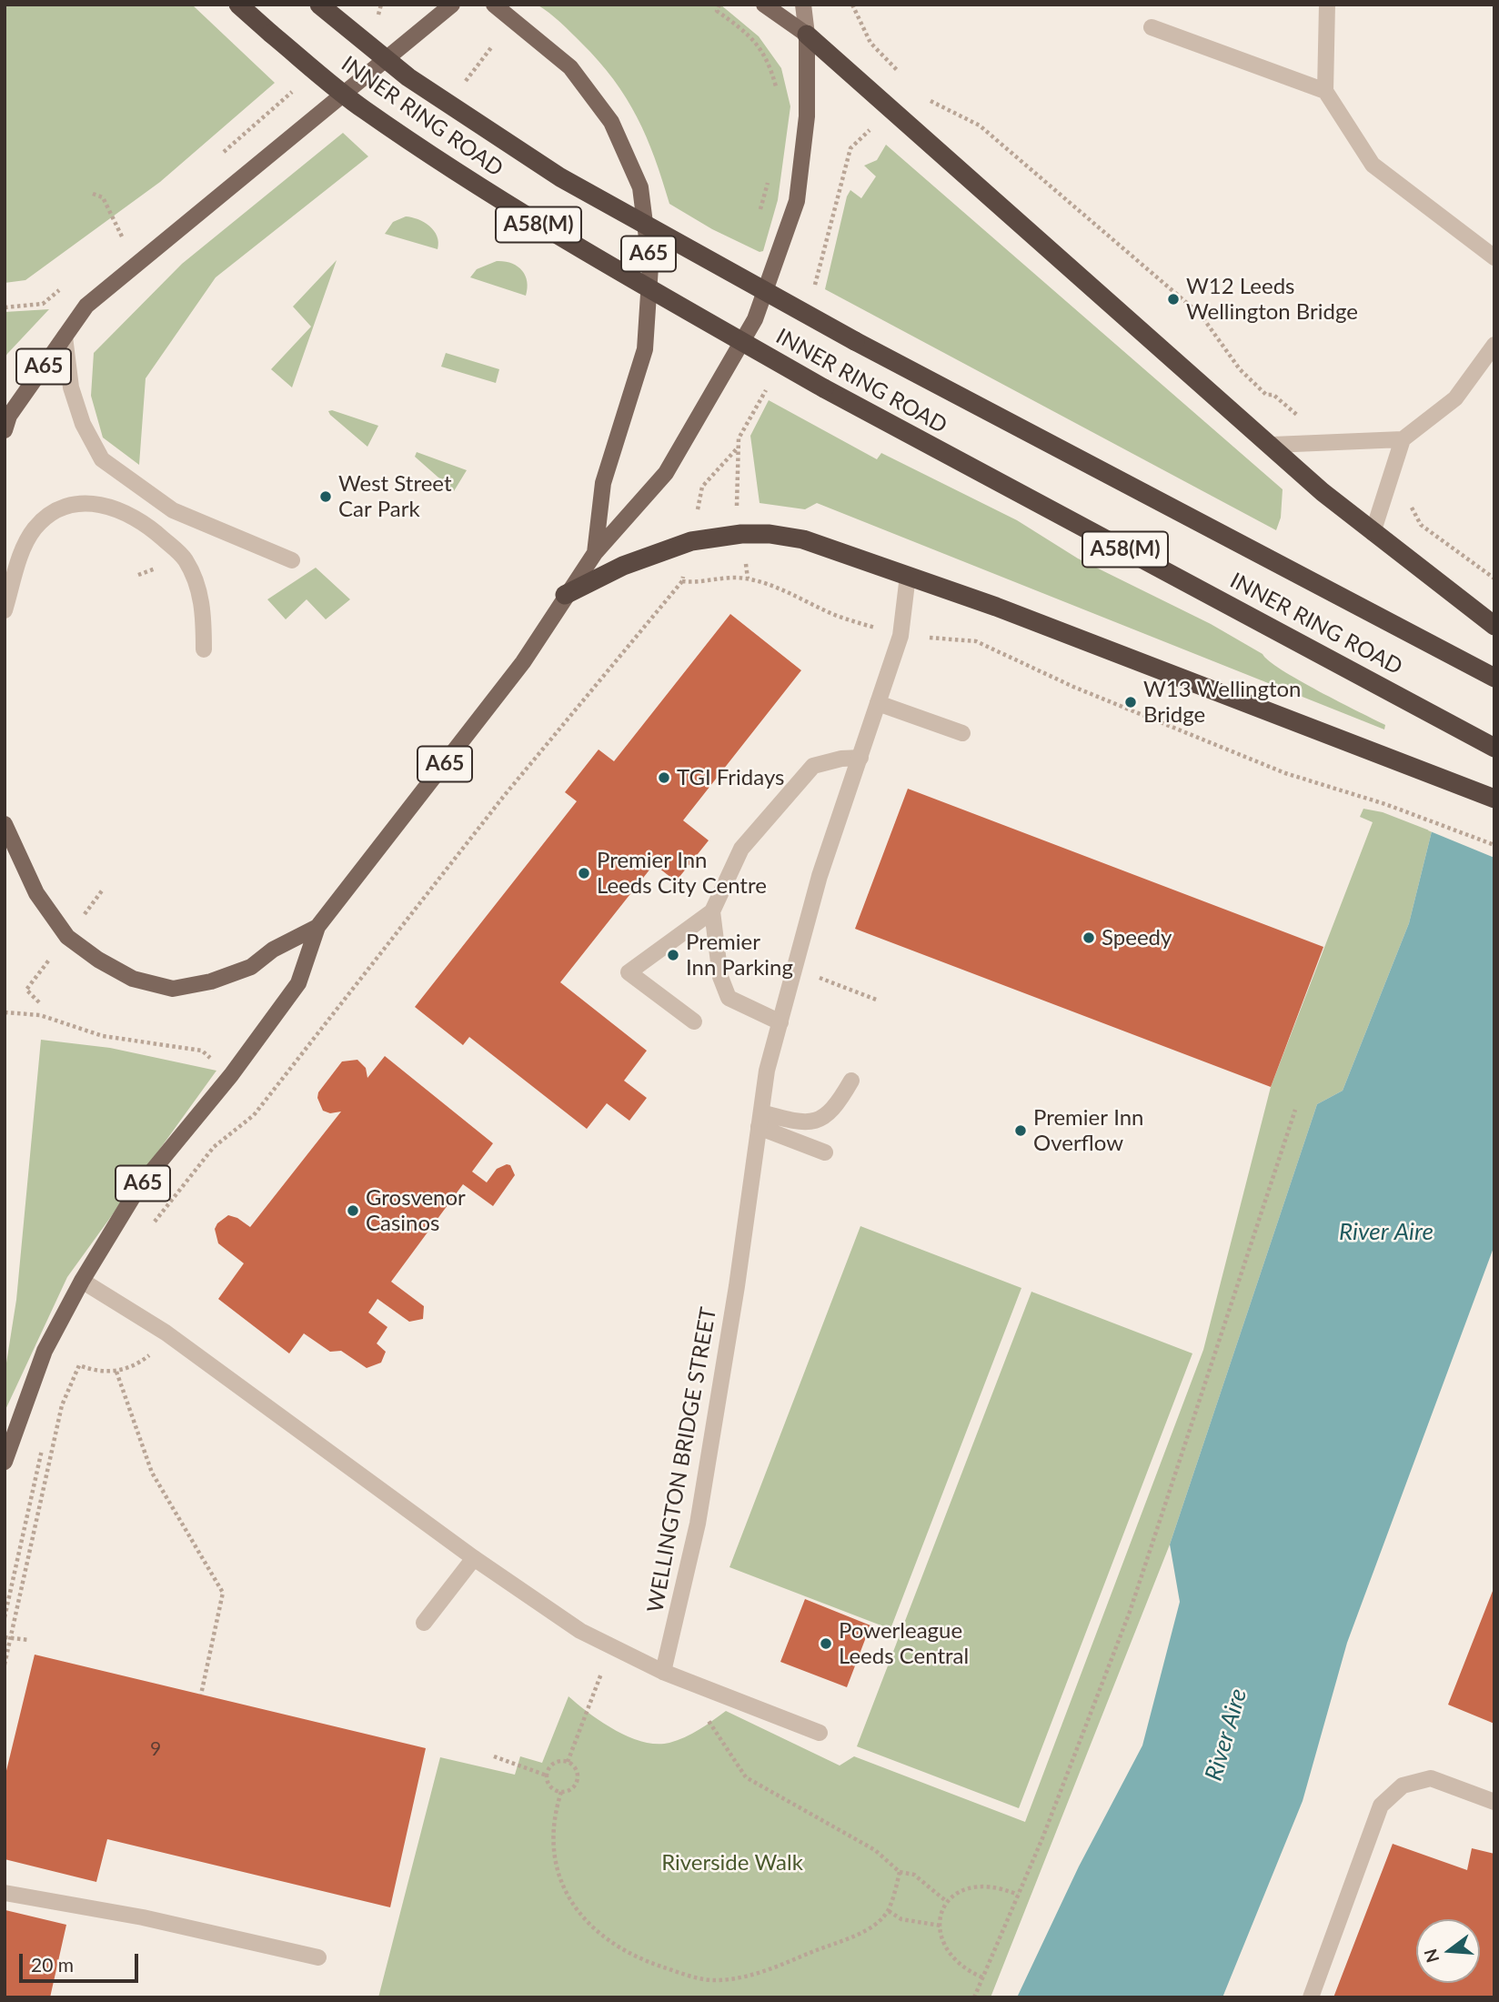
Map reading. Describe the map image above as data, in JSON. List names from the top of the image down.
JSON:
{
  "streets": {
    "highway": ["INNER RING ROAD", "A58(M)"],
    "main road": ["A65"],
    "street": ["WELLINGTON BRIDGE STREET"]
  },
  "water": ["River Aire"],
  "parks": ["Riverside Walk"],
  "places": [
    "W12 Leeds Wellington Bridge",
    "West Street Car Park",
    "W13 Wellington Bridge",
    "TGI Fridays",
    "Premier Inn Leeds City Centre",
    "Speedy",
    "Premier Inn Parking",
    "Premier Inn Overflow",
    "Grosvenor Casinos",
    "Powerleague Leeds Central"
  ],
  "house_numbers": ["9"],
  "scale_bar": "20 m",
  "north": "left"
}
